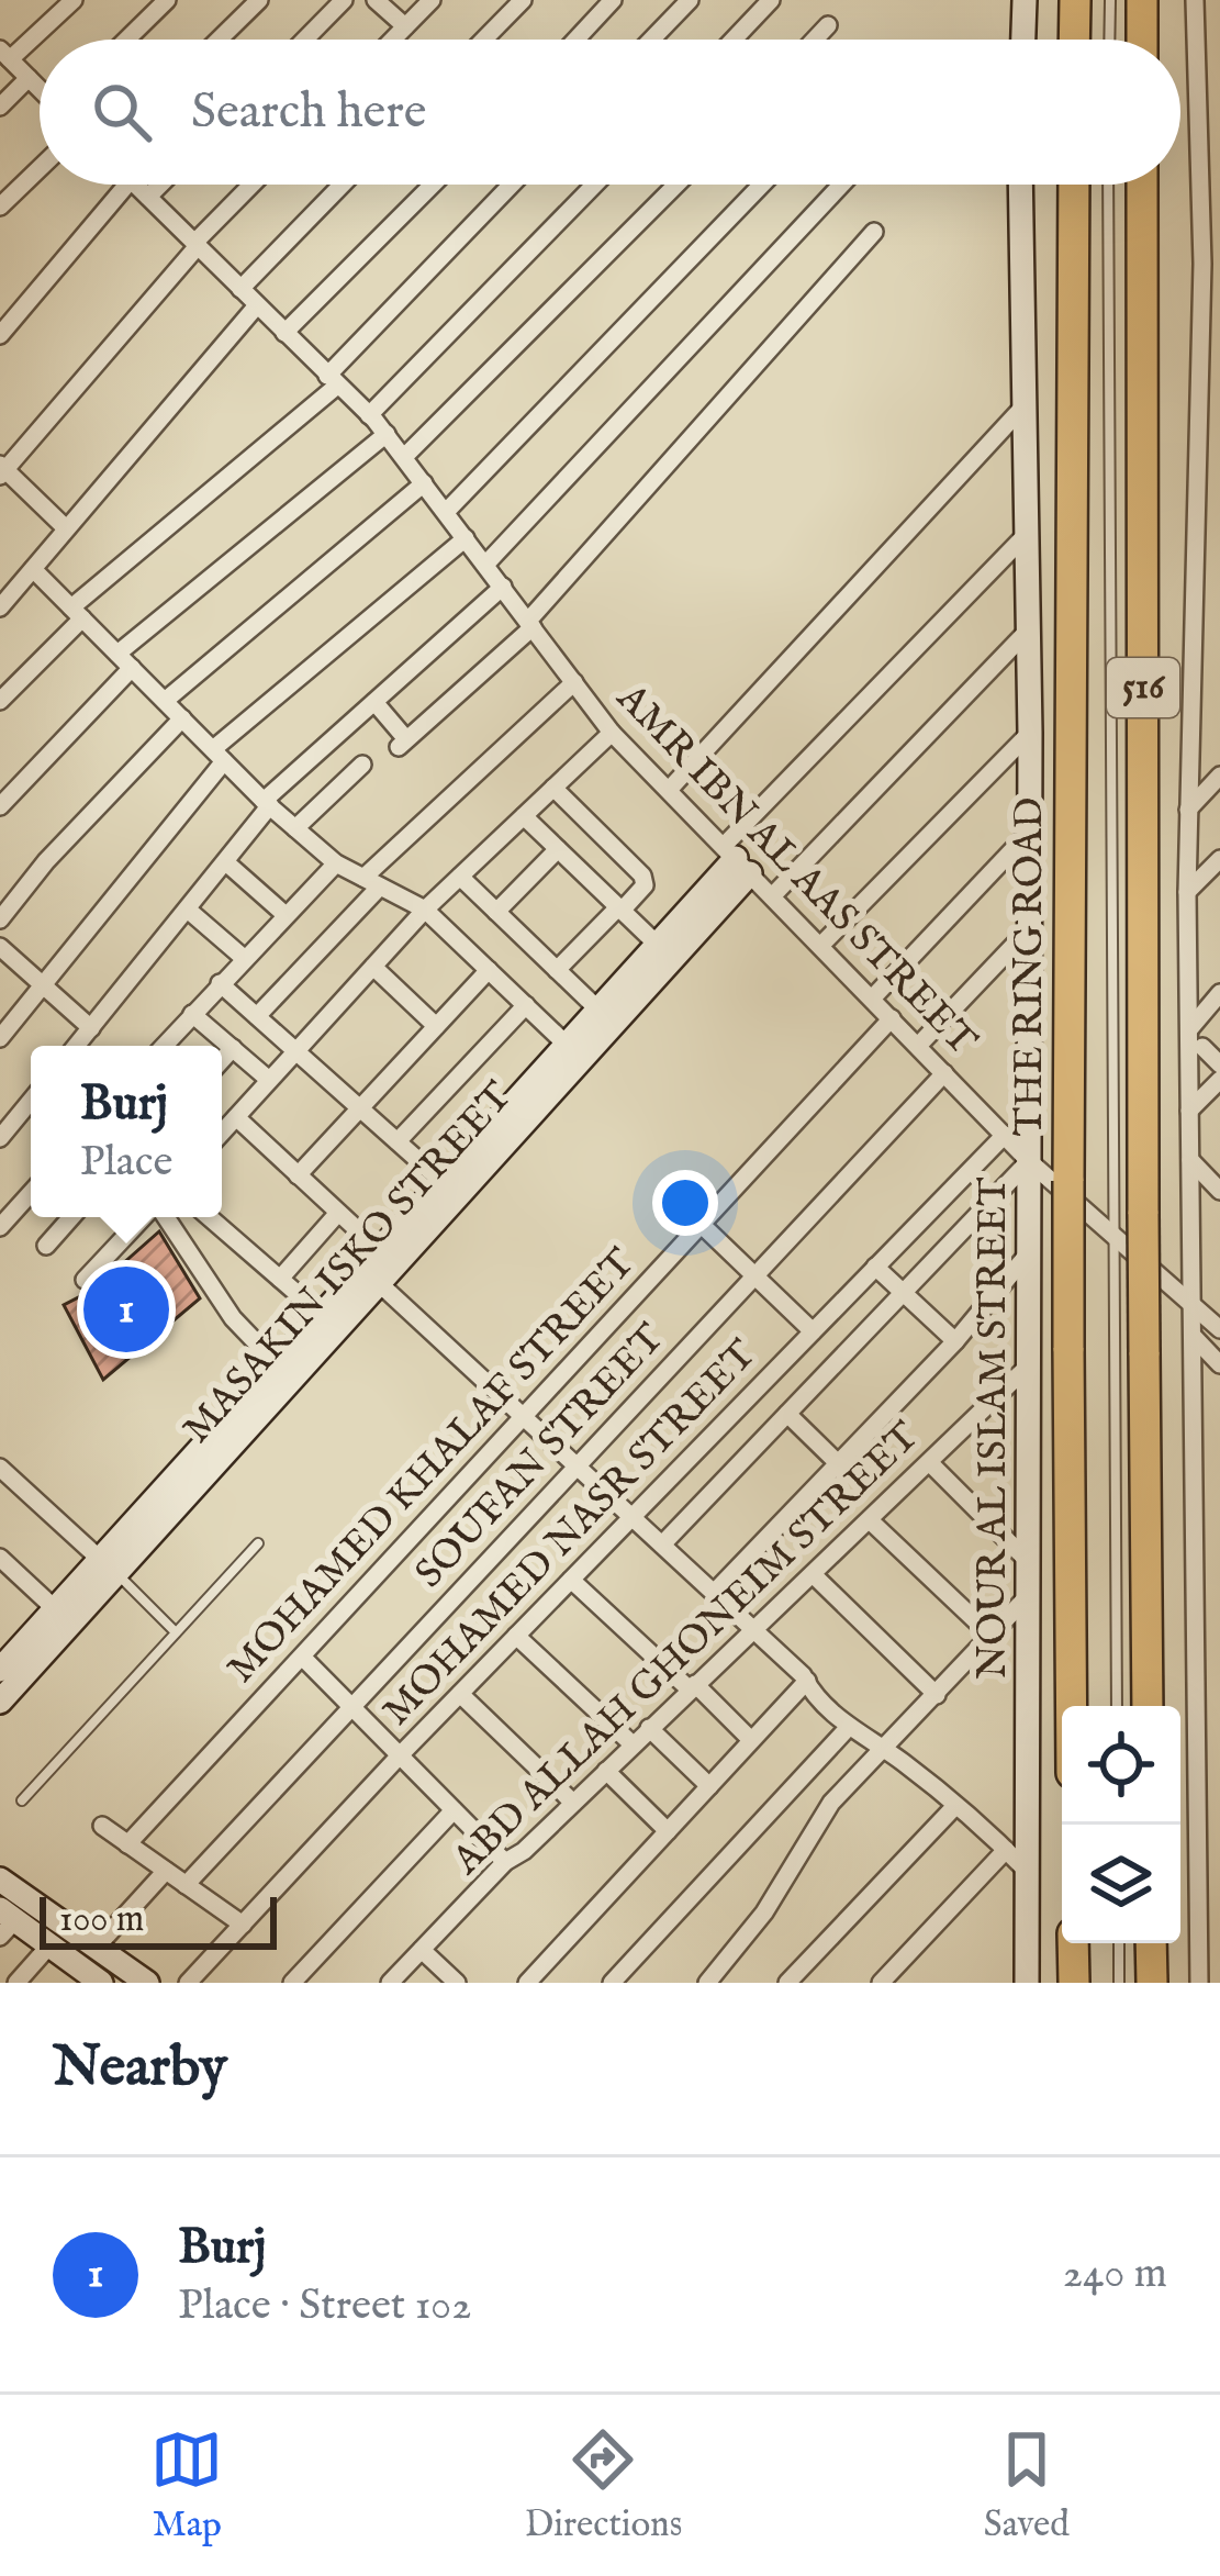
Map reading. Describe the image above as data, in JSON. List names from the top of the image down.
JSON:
{
  "streets": {
    "highway": ["516", "THE RING ROAD"],
    "street": [
      "AMR IBN AL AAS STREET",
      "MASAKIN ISKO STREET",
      "NOUR AL ISLAM STREET",
      "SOUFAN STREET",
      "MOHAMED KHALAF STREET",
      "MOHAMED NASR STREET",
      "ABD ALLAH GHONEIM STREET"
    ]
  },
  "crossings": [
    ["AMR IBN AL AAS STREET", "MASAKIN ISKO STREET"],
    ["AMR IBN AL AAS STREET", "NOUR AL ISLAM STREET"],
    ["AMR IBN AL AAS STREET", "SOUFAN STREET"],
    ["AMR IBN AL AAS STREET", "MOHAMED KHALAF STREET"],
    ["AMR IBN AL AAS STREET", "MOHAMED NASR STREET"],
    ["NOUR AL ISLAM STREET", "ABD ALLAH GHONEIM STREET"]
  ],
  "scale_bar": "100 m",
  "page": {
    "search": "Search here",
    "popup": ["Burj", "Place"],
    "pins": "1",
    "scale": "100 m",
    "heading": "Nearby",
    "list": [
      {
        "mark": "1",
        "name": "Burj",
        "note": "Place · Street 102",
        "value": "240 m"
      }
    ],
    "nav": ["Map", "Directions", "Saved"]
  }
}
